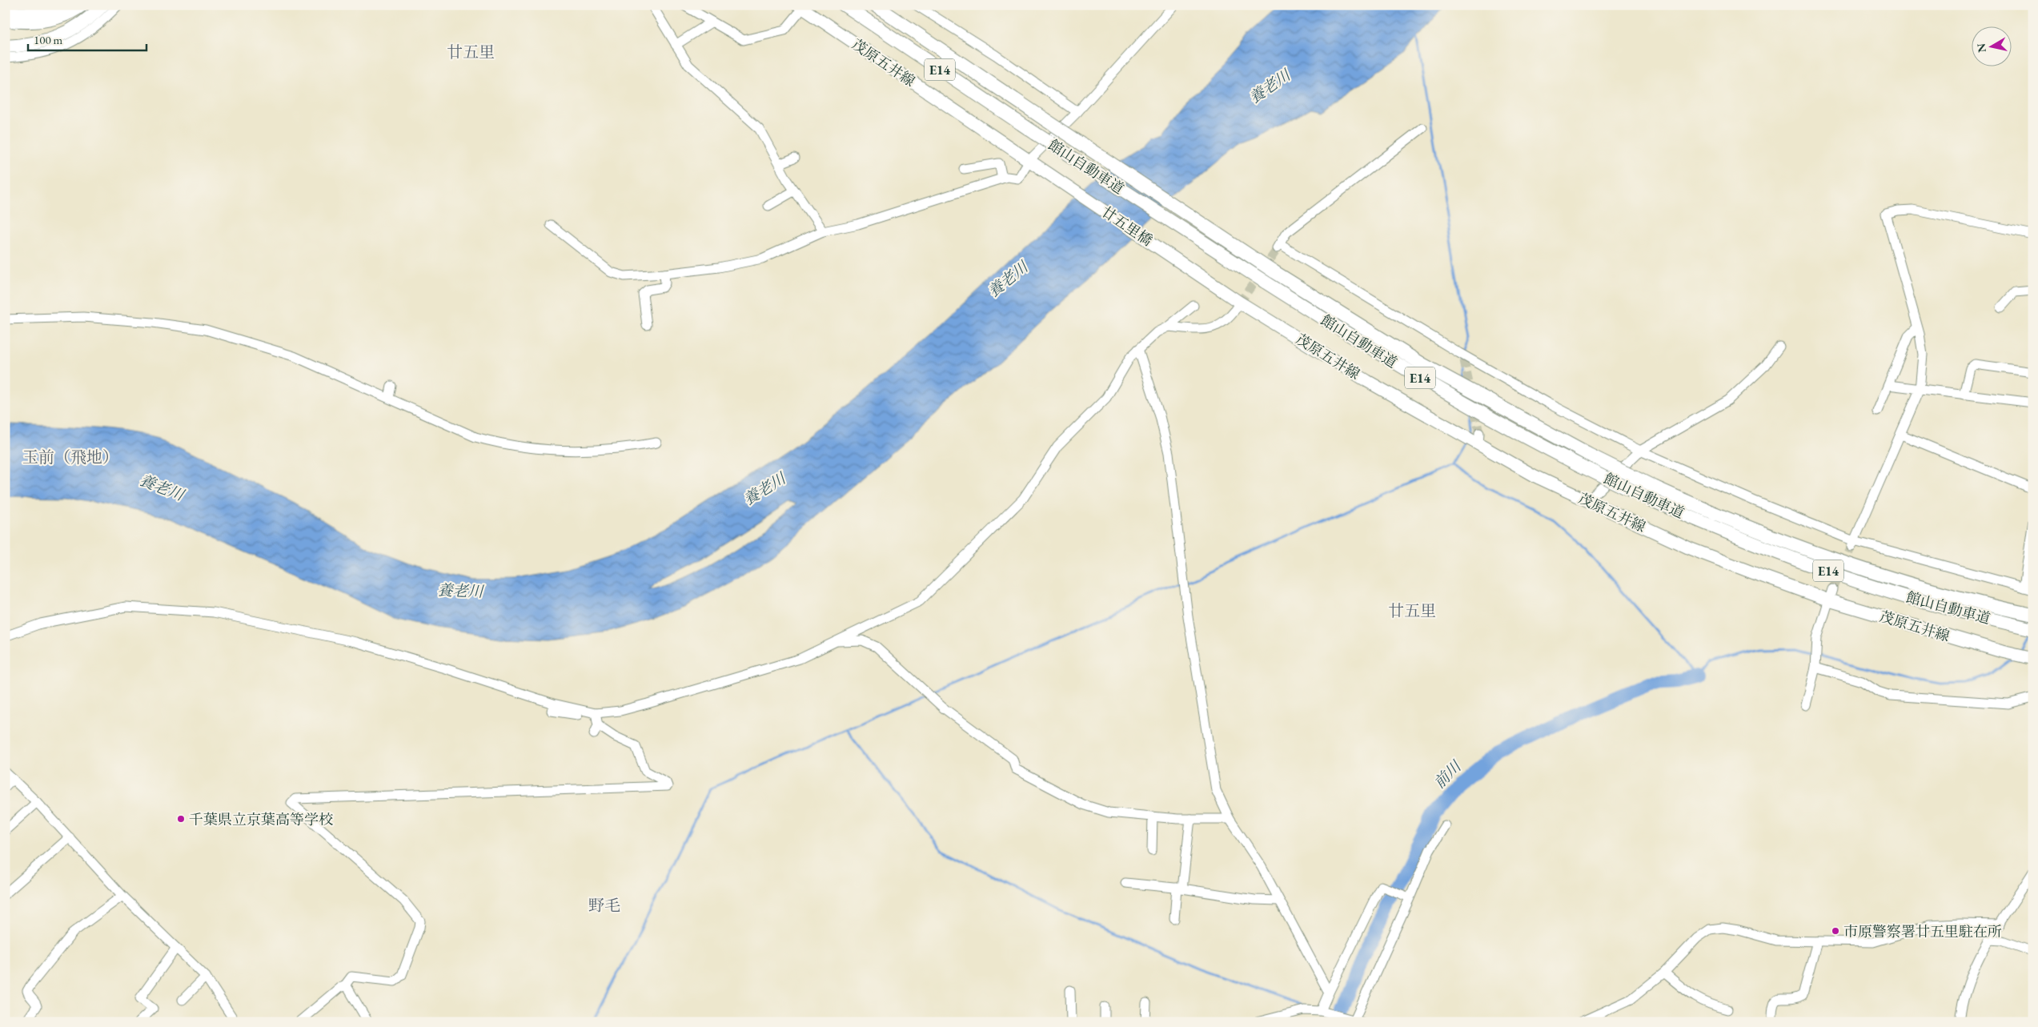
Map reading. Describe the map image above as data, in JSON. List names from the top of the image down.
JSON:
{
  "streets": {
    "highway": ["E14", "館山自動車道"],
    "main road": ["茂原五井線", "廿五里橋"]
  },
  "crossings": [
    ["茂原五井線", "廿五里橋"]
  ],
  "districts": [
    "廿五里",
    "玉前（飛地）",
    "廿五里",
    "野毛"
  ],
  "water": ["養老川", "前川"],
  "places": ["千葉県立京葉高等学校", "市原警察署廿五里駐在所"],
  "scale_bar": "100 m",
  "north": "left"
}
